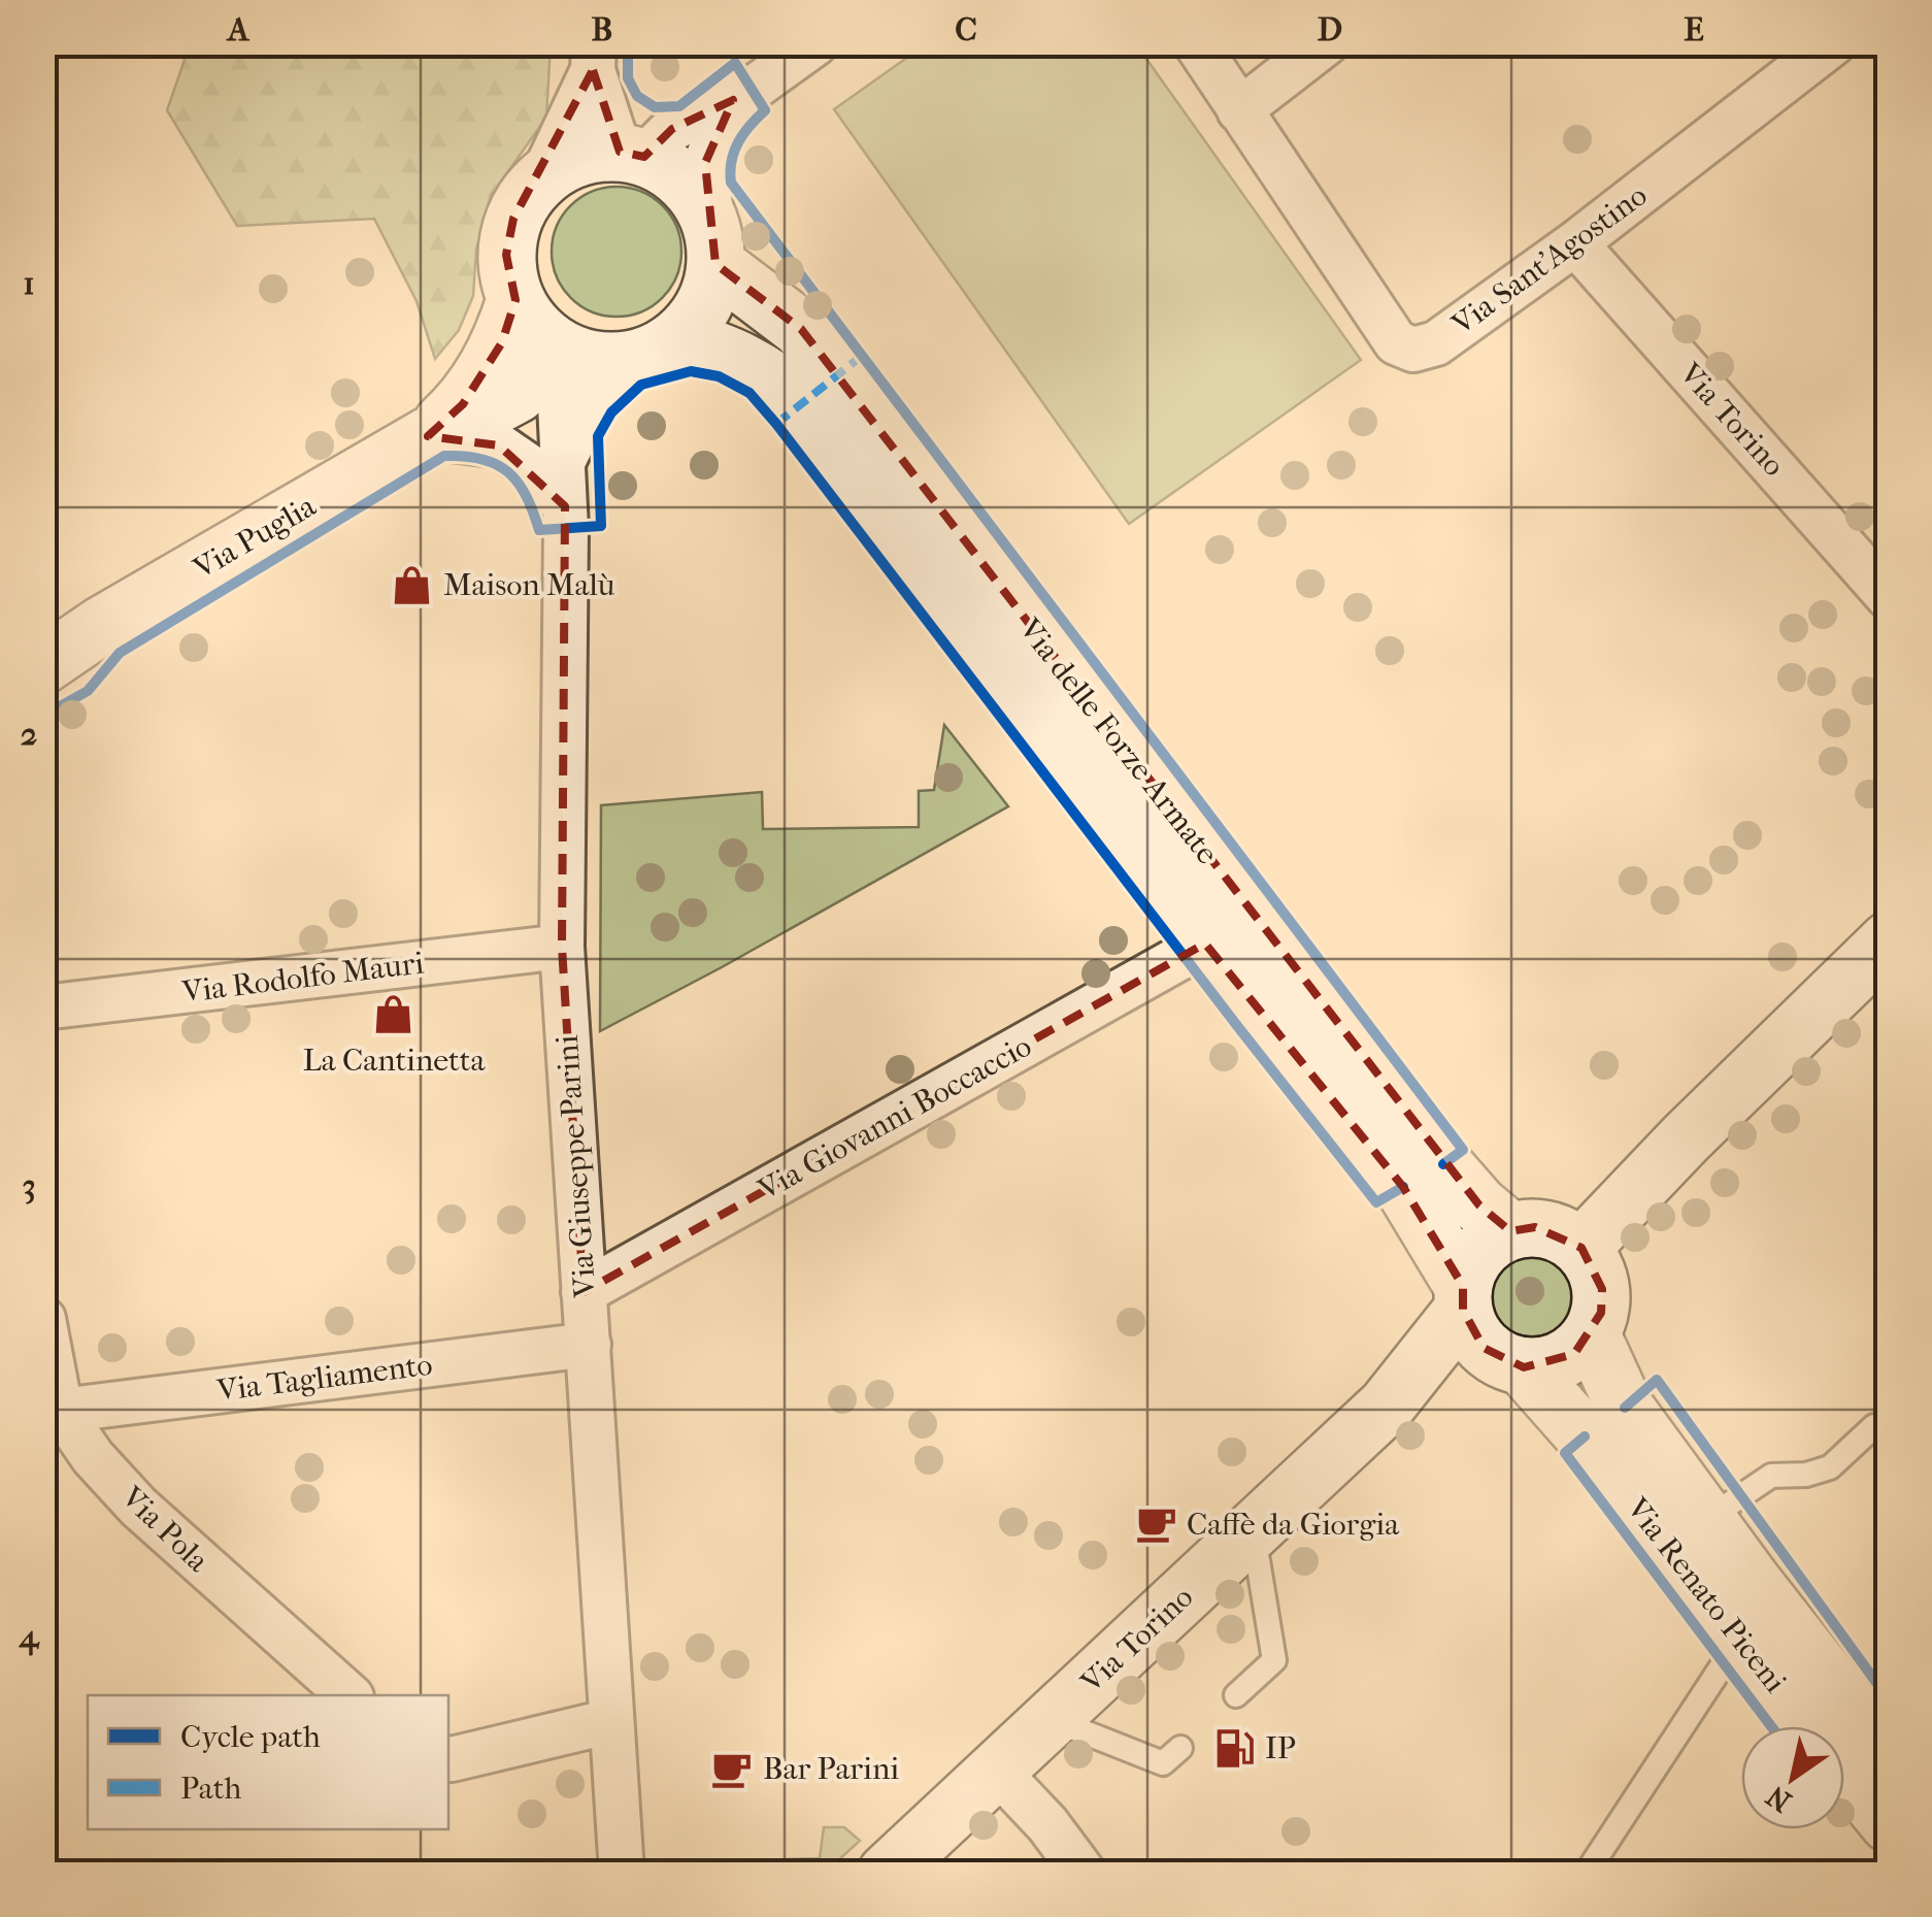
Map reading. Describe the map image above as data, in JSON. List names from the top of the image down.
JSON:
{
  "streets": {
    "street": [
      "Via Sant'Agostino",
      "Via Torino",
      "Via Puglia",
      "Via delle Forze Armate",
      "Via Rodolfo Mauri",
      "Via Giovanni Boccaccio",
      "Via Giuseppe Parini",
      "Via Tagliamento",
      "Via Pola",
      "Via Renato Piceni"
    ]
  },
  "crossings": [
    ["Via Sant'Agostino", "Via Torino"],
    ["Via Torino", "Via delle Forze Armate"],
    ["Via Torino", "Via Renato Piceni"],
    ["Via Puglia", "Via delle Forze Armate"],
    ["Via Puglia", "Via Giuseppe Parini"],
    ["Via delle Forze Armate", "Via Giovanni Boccaccio"],
    ["Via delle Forze Armate", "Via Giuseppe Parini"],
    ["Via delle Forze Armate", "Via Renato Piceni"],
    ["Via Rodolfo Mauri", "Via Giuseppe Parini"],
    ["Via Giovanni Boccaccio", "Via Giuseppe Parini"],
    ["Via Giuseppe Parini", "Via Tagliamento"],
    ["Via Tagliamento", "Via Pola"]
  ],
  "places": {
    "shop": ["Maison Malù", "La Cantinetta"],
    "cafe": ["Caffè da Giorgia", "Bar Parini"],
    "fuel station": ["IP"]
  },
  "legend": ["Cycle path", "Path"],
  "north": "bottom left",
  "grid": {
    "columns": [
      "A",
      "B",
      "C",
      "D",
      "E"
    ],
    "rows": [
      "1",
      "2",
      "3",
      "4"
    ]
  }
}
